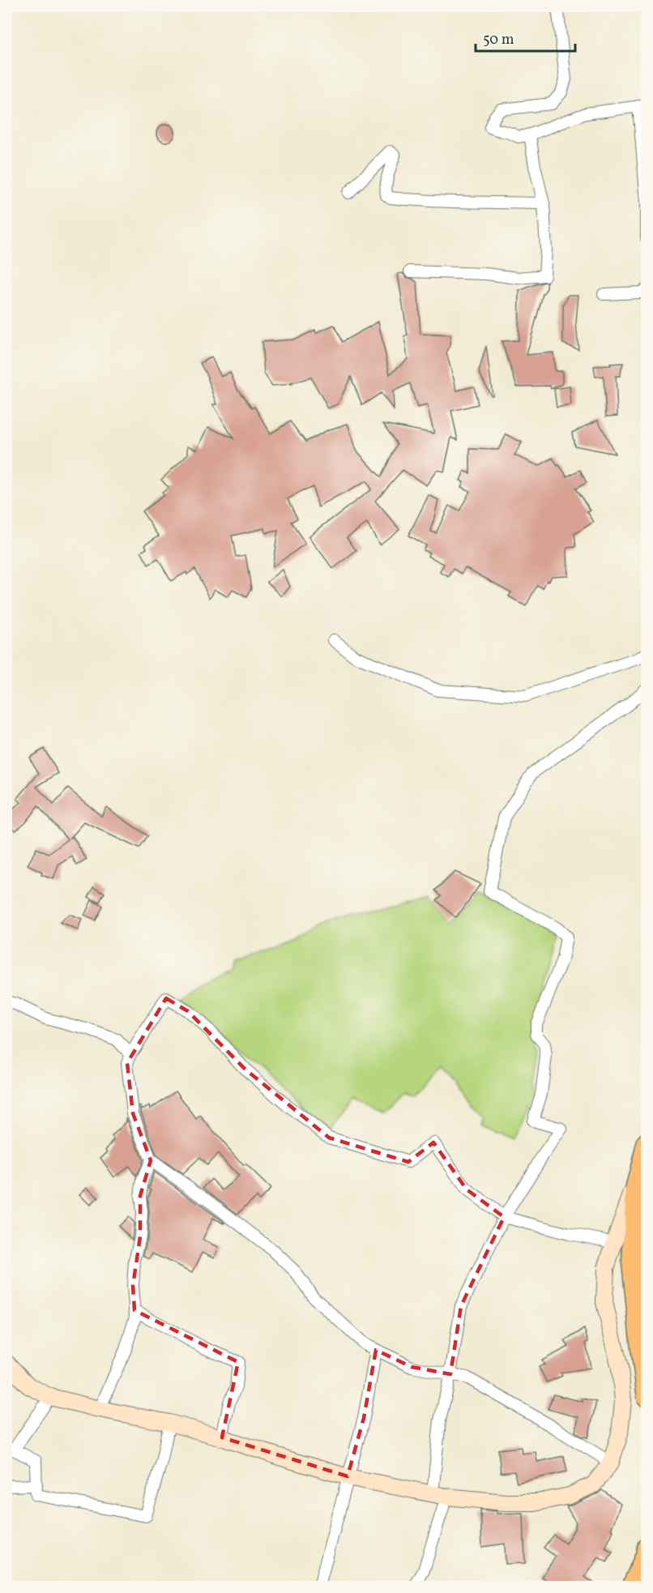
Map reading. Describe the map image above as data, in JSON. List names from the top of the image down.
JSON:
{
  "scale_bar": "50 m"
}
